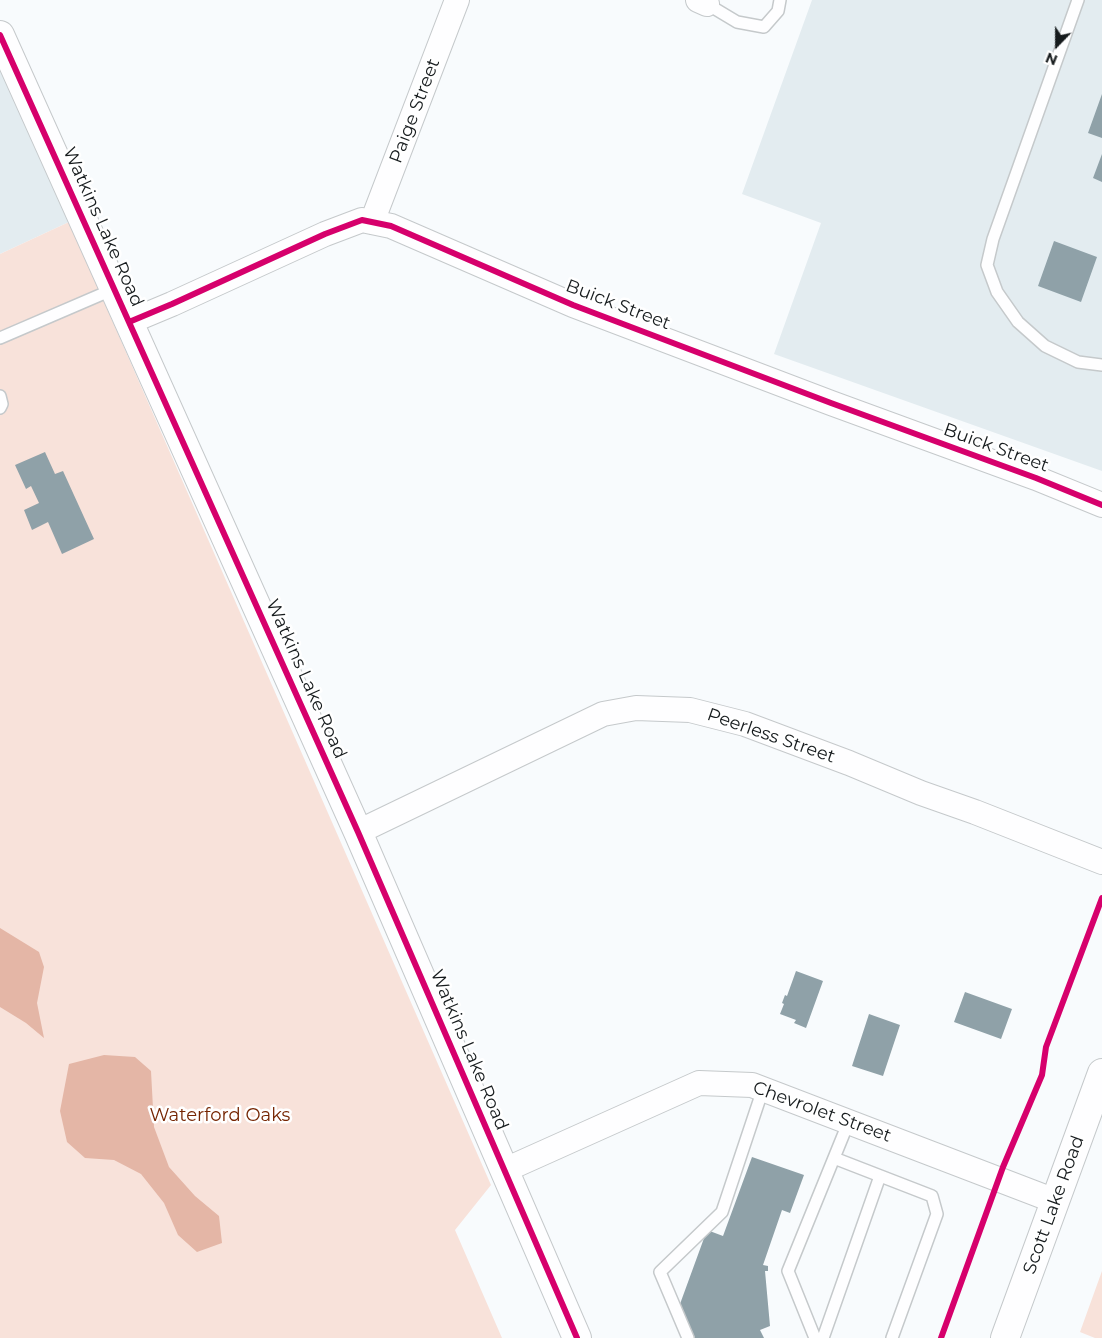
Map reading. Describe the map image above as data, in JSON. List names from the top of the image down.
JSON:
{
  "streets": {
    "street": [
      "Paige Street",
      "Watkins Lake Road",
      "Buick Street",
      "Peerless Street",
      "Chevrolet Street",
      "Scott Lake Road"
    ]
  },
  "crossings": [
    ["Paige Street", "Buick Street"],
    ["Watkins Lake Road", "Buick Street"],
    ["Watkins Lake Road", "Peerless Street"],
    ["Watkins Lake Road", "Chevrolet Street"],
    ["Chevrolet Street", "Scott Lake Road"]
  ],
  "parks": ["Waterford Oaks"],
  "north": "bottom"
}
